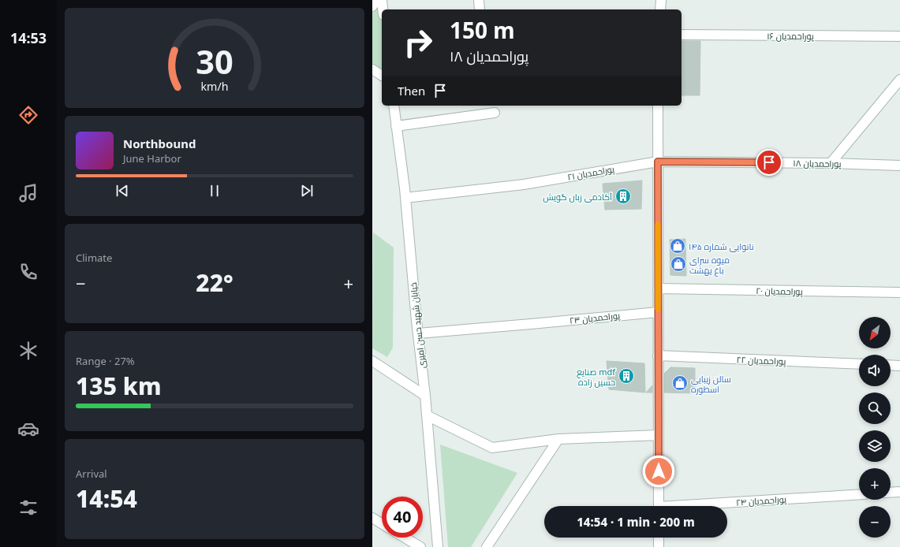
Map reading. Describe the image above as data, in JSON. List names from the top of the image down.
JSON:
{
  "streets": {
    "street": [
      "پوراحمدیان ۱۶",
      "پوراحمدیان ۱۸",
      "پوراحمدیان ۲۱",
      "پوراحمدیان ۲۰",
      "پوراحمدیان ۲۳",
      "خیابان شهید حسن امیری",
      "پوراحمدیان ۲۲",
      "پوراحمدیان ۲۴"
    ]
  },
  "crossings": [
    ["پوراحمدیان ۱۸", "پوراحمدیان ۲۱"],
    ["پوراحمدیان ۲۱", "خیابان شهید حسن امیری"],
    ["پوراحمدیان ۲۳", "خیابان شهید حسن امیری"]
  ],
  "places": {
    "building": ["آکادمی زبان گویش", "صنایع mdf حسین زاده"],
    "shop": ["نانوایی شماره ۱۴۵", "میوه سرای باغ یهشت", "سالن زیبایی اسطوره"]
  },
  "north": "bottom left",
  "page": {
    "tabs": "14:53",
    "turn": ["150 m", "پوراحمدیان ۱۸"],
    "then": "Then",
    "song": ["Northbound", "June Harbor"],
    "tile": [
      "Climate",
      ["Range · 27%", "135 km"],
      ["Arrival", "14:54"]
    ],
    "heat": ["−", "22°", "+"],
    "map_buttons": ["+", "−"],
    "limit": "40",
    "trip": "14:54 · 1 min · 200 m",
    "gauge": ["30", "km/h"]
  }
}
